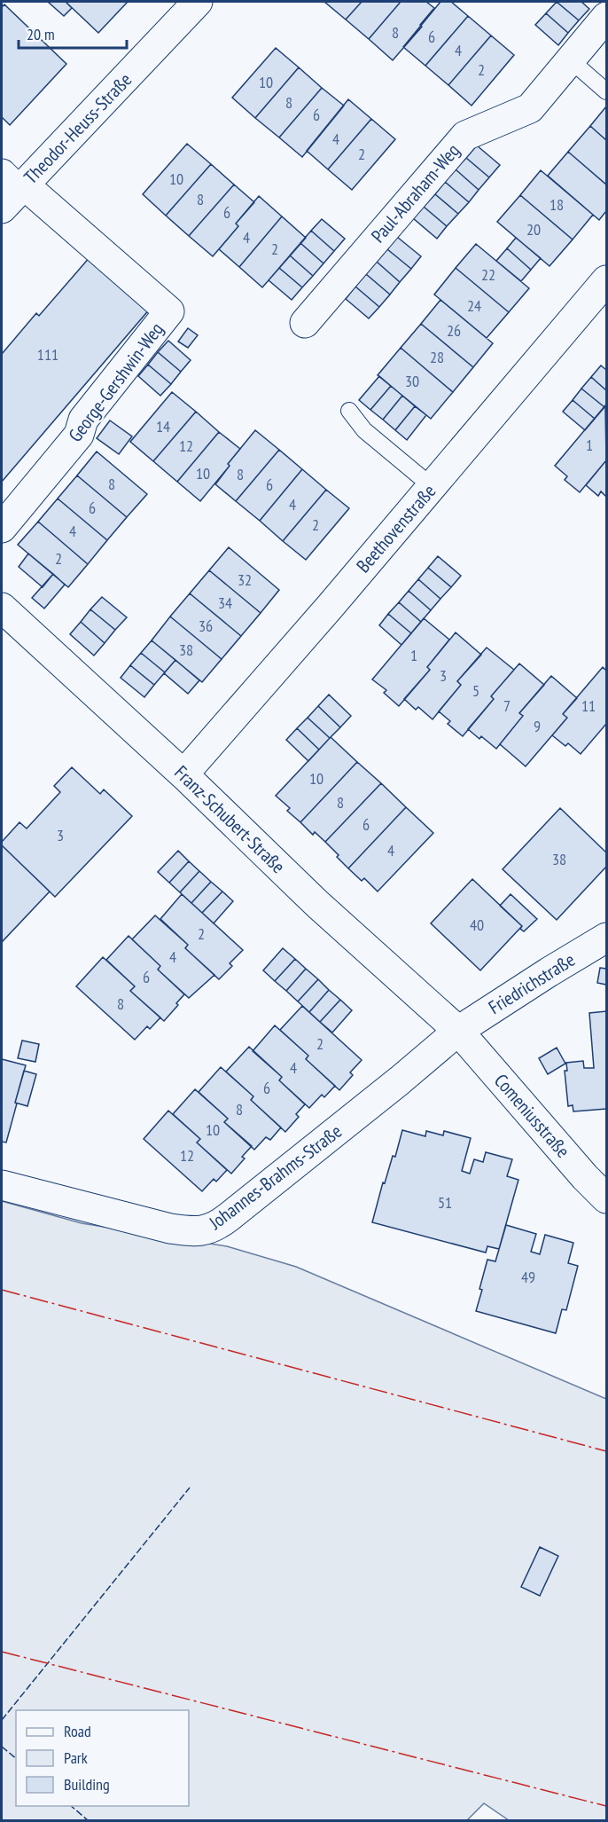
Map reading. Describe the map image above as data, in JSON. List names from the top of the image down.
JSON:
{
  "streets": {
    "street": [
      "Theodor-Heuss-Straße",
      "Paul-Abraham-Weg",
      "George-Gershwin-Weg",
      "Beethovenstraße",
      "Franz-Schubert-Straße",
      "Friedrichstraße",
      "Comeniusstraße",
      "Johannes-Brahms-Straße"
    ]
  },
  "crossings": [
    ["Theodor-Heuss-Straße", "George-Gershwin-Weg"],
    ["Beethovenstraße", "Franz-Schubert-Straße"],
    ["Franz-Schubert-Straße", "Friedrichstraße"],
    ["Franz-Schubert-Straße", "Comeniusstraße"],
    ["Franz-Schubert-Straße", "Johannes-Brahms-Straße"],
    ["Friedrichstraße", "Comeniusstraße"],
    ["Friedrichstraße", "Johannes-Brahms-Straße"],
    ["Comeniusstraße", "Johannes-Brahms-Straße"]
  ],
  "house_numbers": [
    "8",
    "6",
    "4",
    "2",
    "10",
    "8",
    "6",
    "4",
    "2",
    "10",
    "8",
    "18",
    "6",
    "20",
    "4",
    "2",
    "22",
    "24",
    "26",
    "111",
    "28",
    "30",
    "14",
    "1",
    "12",
    "10",
    "8",
    "8",
    "6",
    "4",
    "6",
    "2",
    "4",
    "2",
    "32",
    "34",
    "36",
    "38",
    "1",
    "3",
    "5",
    "7",
    "11",
    "9",
    "10",
    "8",
    "6",
    "3",
    "4",
    "38",
    "40",
    "2",
    "4",
    "6",
    "8",
    "2",
    "4",
    "6",
    "8",
    "10",
    "12",
    "51",
    "49"
  ],
  "legend": ["Road", "Park", "Building"],
  "scale_bar": "20 m"
}
